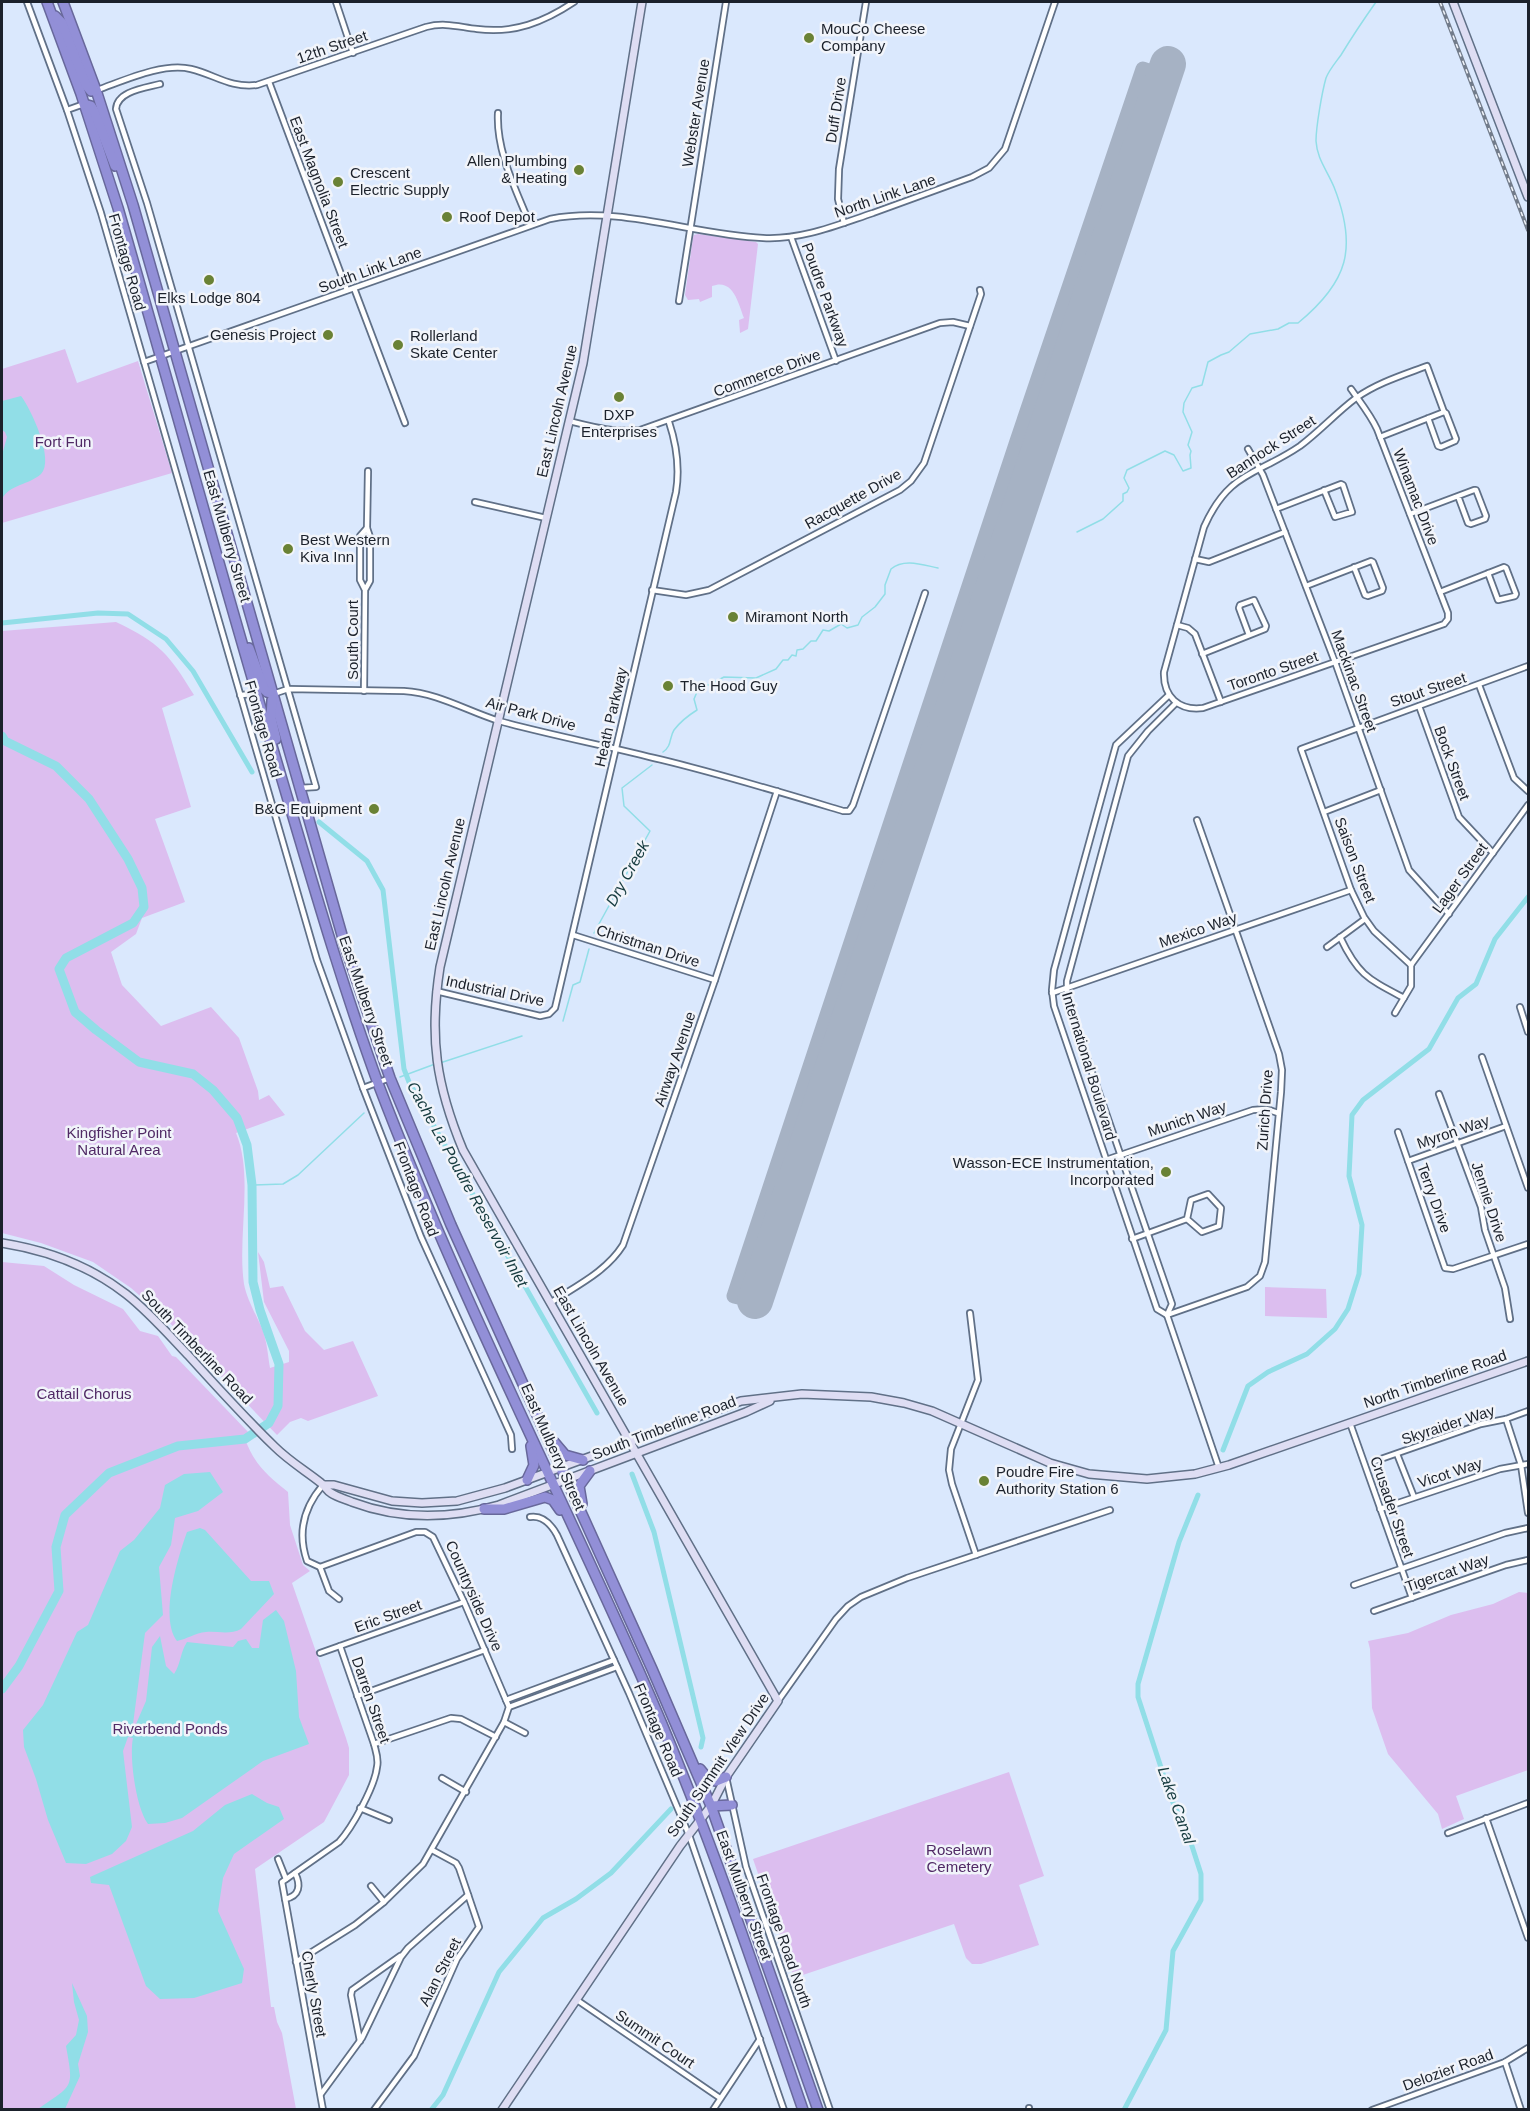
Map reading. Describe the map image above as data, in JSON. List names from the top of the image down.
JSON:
{
  "streets": {
    "highway": ["East Mulberry Street"],
    "main road": [
      "East Lincoln Avenue",
      "South Timberline Road",
      "North Timberline Road",
      "South Summit View Drive"
    ],
    "street": [
      "12th Street",
      "Duff Drive",
      "Webster Avenue",
      "East Magnolia Street",
      "North Link Lane",
      "Frontage Road",
      "South Link Lane",
      "Poudre Parkway",
      "Commerce Drive",
      "Bannock Street",
      "Winamac Drive",
      "Racquette Drive",
      "South Court",
      "Toronto Street",
      "Mackinac Street",
      "Stout Street",
      "Air Park Drive",
      "Heath Parkway",
      "Bock Street",
      "Saison Street",
      "Lager Street",
      "Mexico Way",
      "Christman Drive",
      "Industrial Drive",
      "Airway Avenue",
      "International Boulevard",
      "Zurich Drive",
      "Munich Way",
      "Myron Way",
      "Terry Drive",
      "Jennie Drive",
      "Skyraider Way",
      "Vicot Way",
      "Crusader Street",
      "Tigercat Way",
      "Countryside Drive",
      "Eric Street",
      "Darren Street",
      "Frontage Road North",
      "Alan Street",
      "Cherly Street",
      "Summit Court",
      "Delozier Road"
    ]
  },
  "crossings": [
    ["12th Street", "East Magnolia Street"],
    ["12th Street", "East Mulberry Street"],
    ["Duff Drive", "North Link Lane"],
    ["Webster Avenue", "North Link Lane"],
    ["East Magnolia Street", "South Link Lane"],
    ["North Link Lane", "South Link Lane"],
    ["North Link Lane", "Poudre Parkway"],
    ["North Link Lane", "East Lincoln Avenue"],
    ["Frontage Road", "South Link Lane"],
    ["Frontage Road", "East Mulberry Street"],
    ["Frontage Road", "Air Park Drive"],
    ["Frontage Road", "South Summit View Drive"],
    ["South Link Lane", "East Lincoln Avenue"],
    ["South Link Lane", "East Mulberry Street"],
    ["Poudre Parkway", "Commerce Drive"],
    ["Commerce Drive", "East Lincoln Avenue"],
    ["Commerce Drive", "Racquette Drive"],
    ["Commerce Drive", "Heath Parkway"],
    ["East Lincoln Avenue", "Air Park Drive"],
    ["East Lincoln Avenue", "Industrial Drive"],
    ["East Lincoln Avenue", "Airway Avenue"],
    ["East Lincoln Avenue", "South Timberline Road"],
    ["East Lincoln Avenue", "South Summit View Drive"],
    ["Bannock Street", "Winamac Drive"],
    ["Bannock Street", "Mackinac Street"],
    ["Bannock Street", "International Boulevard"],
    ["Winamac Drive", "Toronto Street"],
    ["Racquette Drive", "Heath Parkway"],
    ["East Mulberry Street", "Air Park Drive"],
    ["East Mulberry Street", "South Timberline Road"],
    ["East Mulberry Street", "South Summit View Drive"],
    ["South Court", "Air Park Drive"],
    ["Toronto Street", "Mackinac Street"],
    ["Toronto Street", "International Boulevard"],
    ["Mackinac Street", "Stout Street"],
    ["Mackinac Street", "Lager Street"],
    ["Stout Street", "Bock Street"],
    ["Stout Street", "Saison Street"],
    ["Air Park Drive", "Heath Parkway"],
    ["Air Park Drive", "Airway Avenue"],
    ["Heath Parkway", "Christman Drive"],
    ["Heath Parkway", "Industrial Drive"],
    ["Bock Street", "Lager Street"],
    ["Saison Street", "Lager Street"],
    ["Saison Street", "Mexico Way"],
    ["Mexico Way", "International Boulevard"],
    ["Mexico Way", "Zurich Drive"],
    ["Christman Drive", "Airway Avenue"],
    ["International Boulevard", "Zurich Drive"],
    ["International Boulevard", "Munich Way"],
    ["International Boulevard", "South Timberline Road"],
    ["International Boulevard", "North Timberline Road"],
    ["Zurich Drive", "Munich Way"],
    ["Myron Way", "Terry Drive"],
    ["Myron Way", "Jennie Drive"],
    ["Terry Drive", "Jennie Drive"],
    ["South Timberline Road", "North Timberline Road"],
    ["North Timberline Road", "Crusader Street"],
    ["Vicot Way", "Crusader Street"],
    ["Crusader Street", "Tigercat Way"],
    ["Countryside Drive", "Eric Street"],
    ["Eric Street", "Darren Street"],
    ["Darren Street", "Cherly Street"],
    ["South Summit View Drive", "Frontage Road North"],
    ["South Summit View Drive", "Summit Court"]
  ],
  "water": ["Dry Creek", "Cache La Poudre Reservoir Inlet", "Lake Canal"],
  "parks": [
    "Fort Fun",
    "Kingfisher Point Natural Area",
    "Cattail Chorus",
    "Riverbend Ponds",
    "Roselawn Cemetery"
  ],
  "places": [
    "MouCo Cheese Company",
    "Allen Plumbing & Heating",
    "Crescent Electric Supply",
    "Roof Depot",
    "Elks Lodge 804",
    "Genesis Project",
    "Rollerland Skate Center",
    "DXP Enterprises",
    "Best Western Kiva Inn",
    "Miramont North",
    "The Hood Guy",
    "B&G Equipment",
    "Wasson-ECE Instrumentation, Incorporated",
    "Poudre Fire Authority Station 6"
  ]
}
